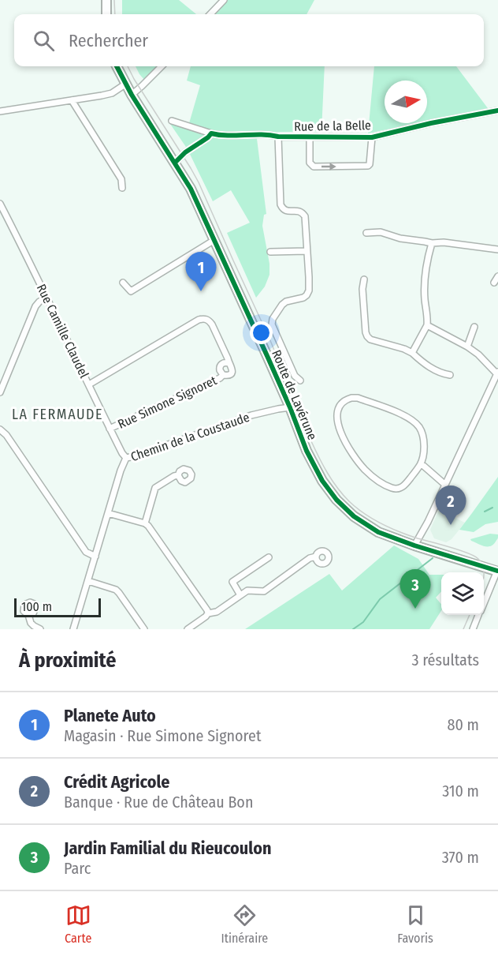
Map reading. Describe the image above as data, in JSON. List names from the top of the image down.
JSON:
{
  "streets": {
    "main road": ["Route de Lavérune"],
    "street": [
      "Rue de la Belle",
      "Rue Camille Claudel",
      "Rue Simone Signoret",
      "Chemin de la Coustaude"
    ]
  },
  "crossings": [
    ["Rue Camille Claudel", "Rue Simone Signoret"],
    ["Rue Camille Claudel", "Chemin de la Coustaude"],
    ["Route de Lavérune", "Chemin de la Coustaude"]
  ],
  "districts": ["LA FERMAUDE"],
  "scale_bar": "100 m",
  "north": "right",
  "page": {
    "search": "Rechercher",
    "pins": ["1", "2", "3"],
    "scale": "100 m",
    "heading": ["À proximité", "3 résultats"],
    "list": [
      {
        "mark": "1",
        "name": "Planete Auto",
        "note": "Magasin · Rue Simone Signoret",
        "value": "80 m"
      },
      {
        "mark": "2",
        "name": "Crédit Agricole",
        "note": "Banque · Rue de Château Bon",
        "value": "310 m"
      },
      {
        "mark": "3",
        "name": "Jardin Familial du Rieucoulon",
        "note": "Parc",
        "value": "370 m"
      }
    ],
    "nav": ["Carte", "Itinéraire", "Favoris"]
  }
}
